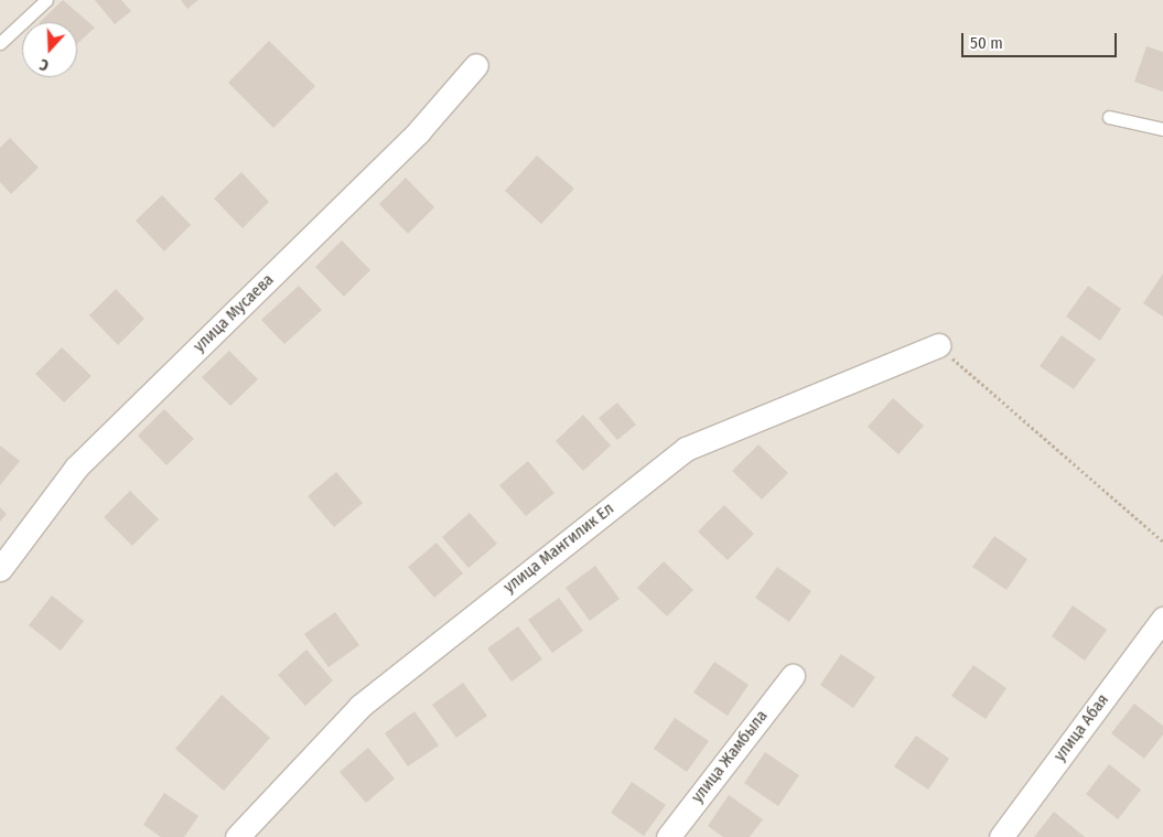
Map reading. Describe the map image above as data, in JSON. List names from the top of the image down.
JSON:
{
  "streets": {
    "street": [
      "улица Мусаева",
      "улица Мангилик Ел",
      "улица Абая",
      "улица Жамбыла"
    ]
  },
  "scale_bar": "50 m",
  "north": "bottom"
}
